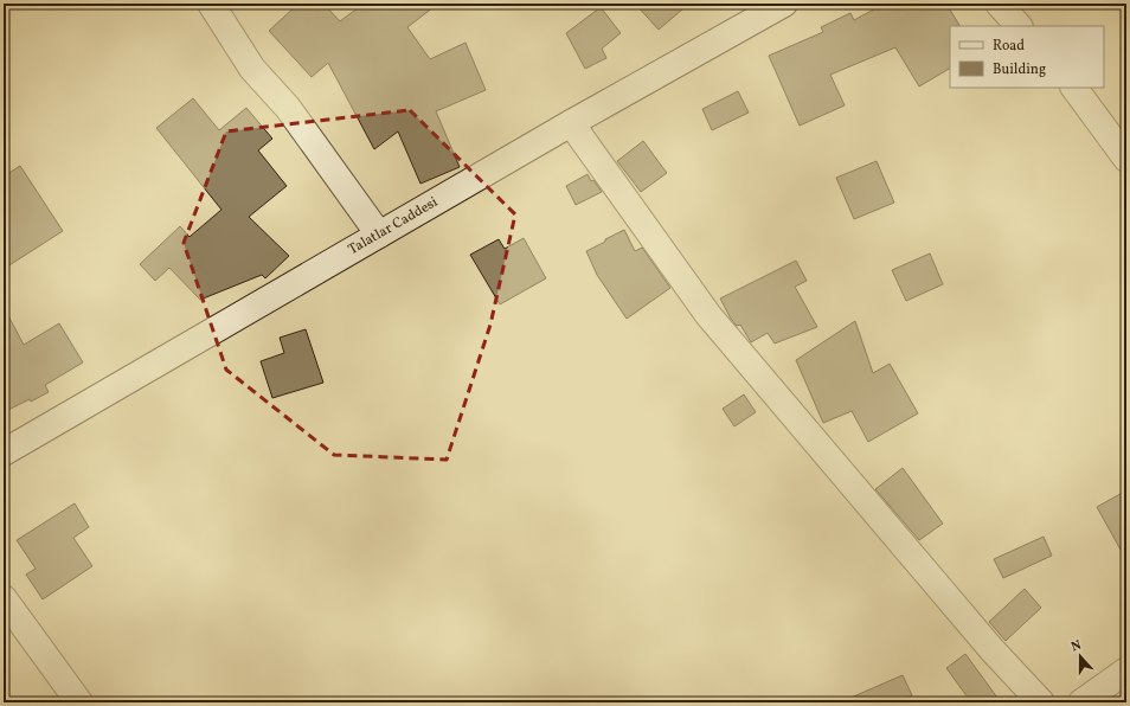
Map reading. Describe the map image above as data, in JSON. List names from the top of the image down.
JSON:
{
  "streets": {
    "street": ["Talatlar Caddesi"]
  },
  "legend": ["Road", "Building"],
  "north": "top"
}
